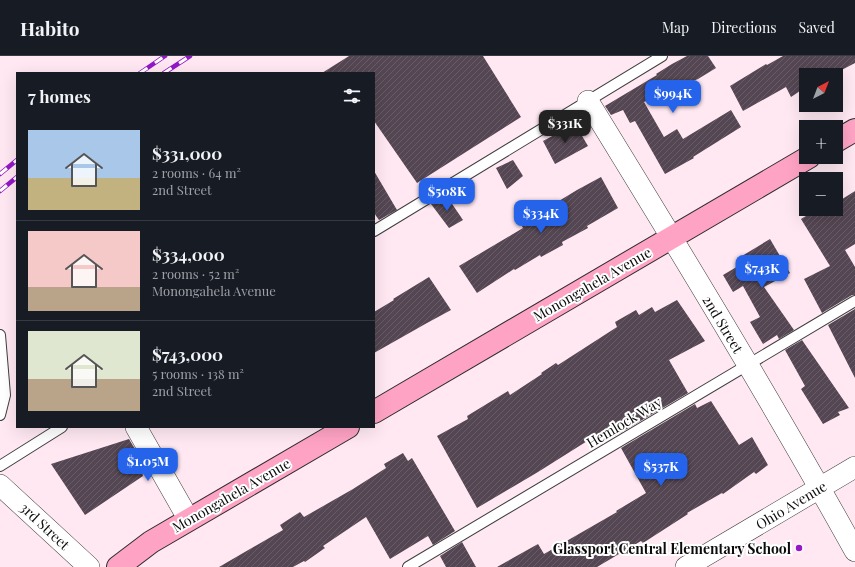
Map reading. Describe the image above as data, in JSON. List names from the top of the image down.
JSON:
{
  "streets": {
    "main road": ["Monongahela Avenue"],
    "street": ["2nd Street", "Ohio Avenue", "3rd Street"],
    "lane": ["Hemlock Way"]
  },
  "crossings": [
    ["Monongahela Avenue", "2nd Street"],
    ["2nd Street", "Hemlock Way"],
    ["2nd Street", "Ohio Avenue"]
  ],
  "places": ["Glassport Central Elementary School"],
  "north": "top right",
  "page": {
    "header": "Habito",
    "nav": ["Map", "Directions", "Saved"],
    "map_buttons": ["+", "−"],
    "heading": "7 homes",
    "price": [
      "$994K",
      "$331K",
      "$508K",
      "$334K",
      "$743K",
      "$1.05M",
      "$537K"
    ],
    "list": [
      {
        "name": "$331,000",
        "note": "2 rooms · 64 m² · 2nd Street"
      },
      {
        "name": "$334,000",
        "note": "2 rooms · 52 m² · Monongahela Avenue"
      },
      {
        "name": "$743,000",
        "note": "5 rooms · 138 m² · 2nd Street"
      }
    ]
  }
}
